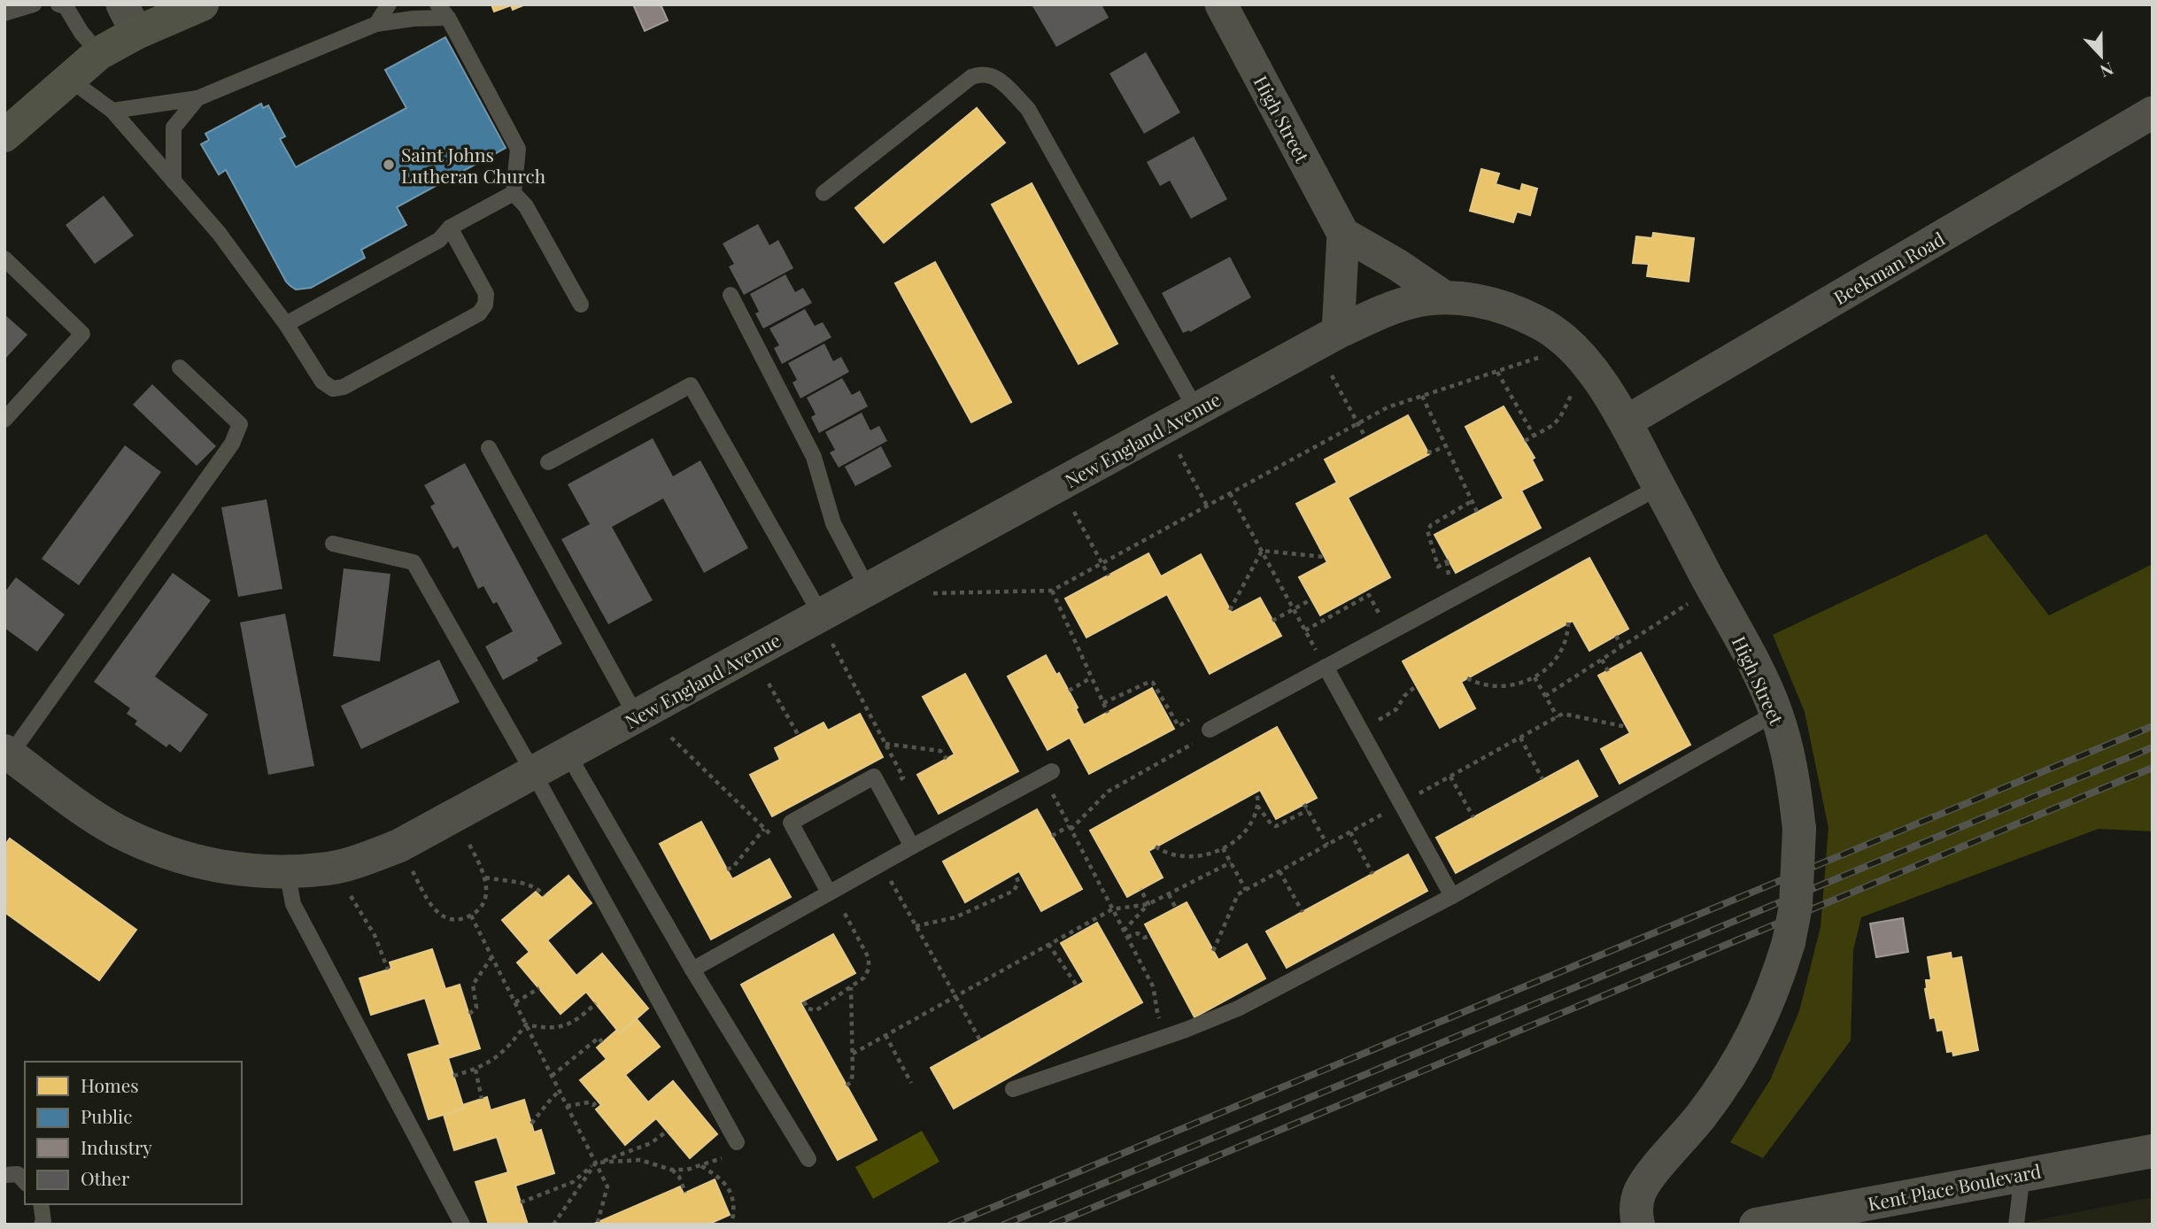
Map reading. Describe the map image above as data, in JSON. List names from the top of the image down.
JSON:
{
  "streets": {
    "street": [
      "High Street",
      "Beekman Road",
      "New England Avenue",
      "Kent Place Boulevard"
    ]
  },
  "crossings": [
    ["High Street", "Beekman Road"],
    ["High Street", "New England Avenue"]
  ],
  "places": ["Saint Johns Lutheran Church"],
  "legend": [
    "Homes",
    "Public",
    "Industry",
    "Other"
  ],
  "north": "bottom"
}
